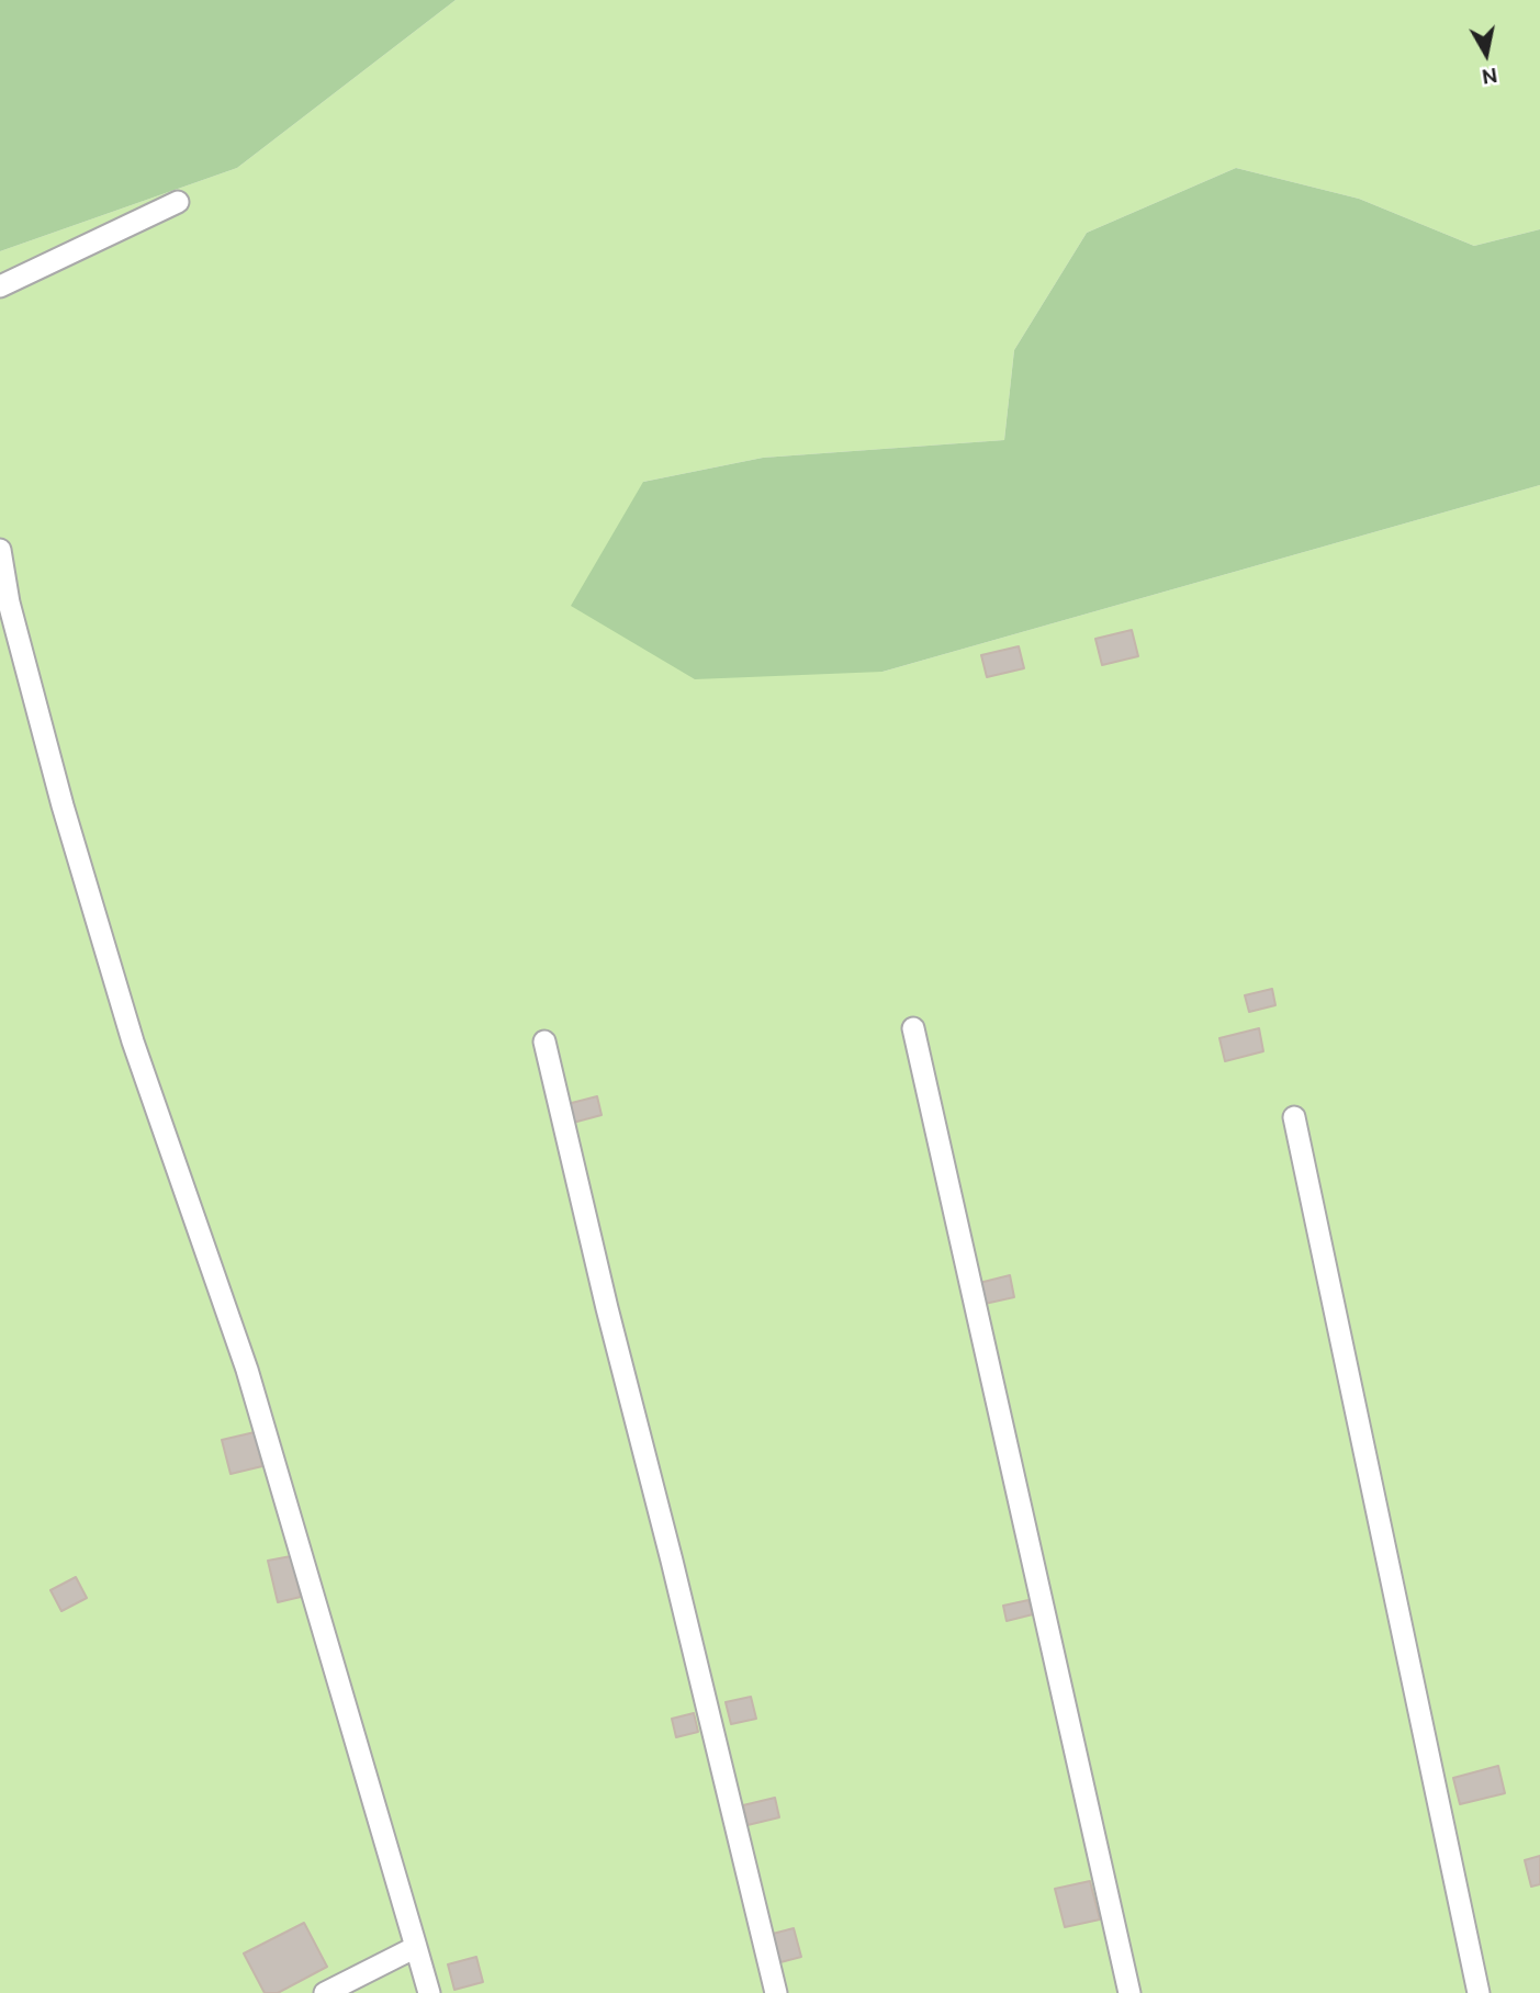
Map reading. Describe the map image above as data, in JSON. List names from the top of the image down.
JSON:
{
  "north": "bottom"
}
